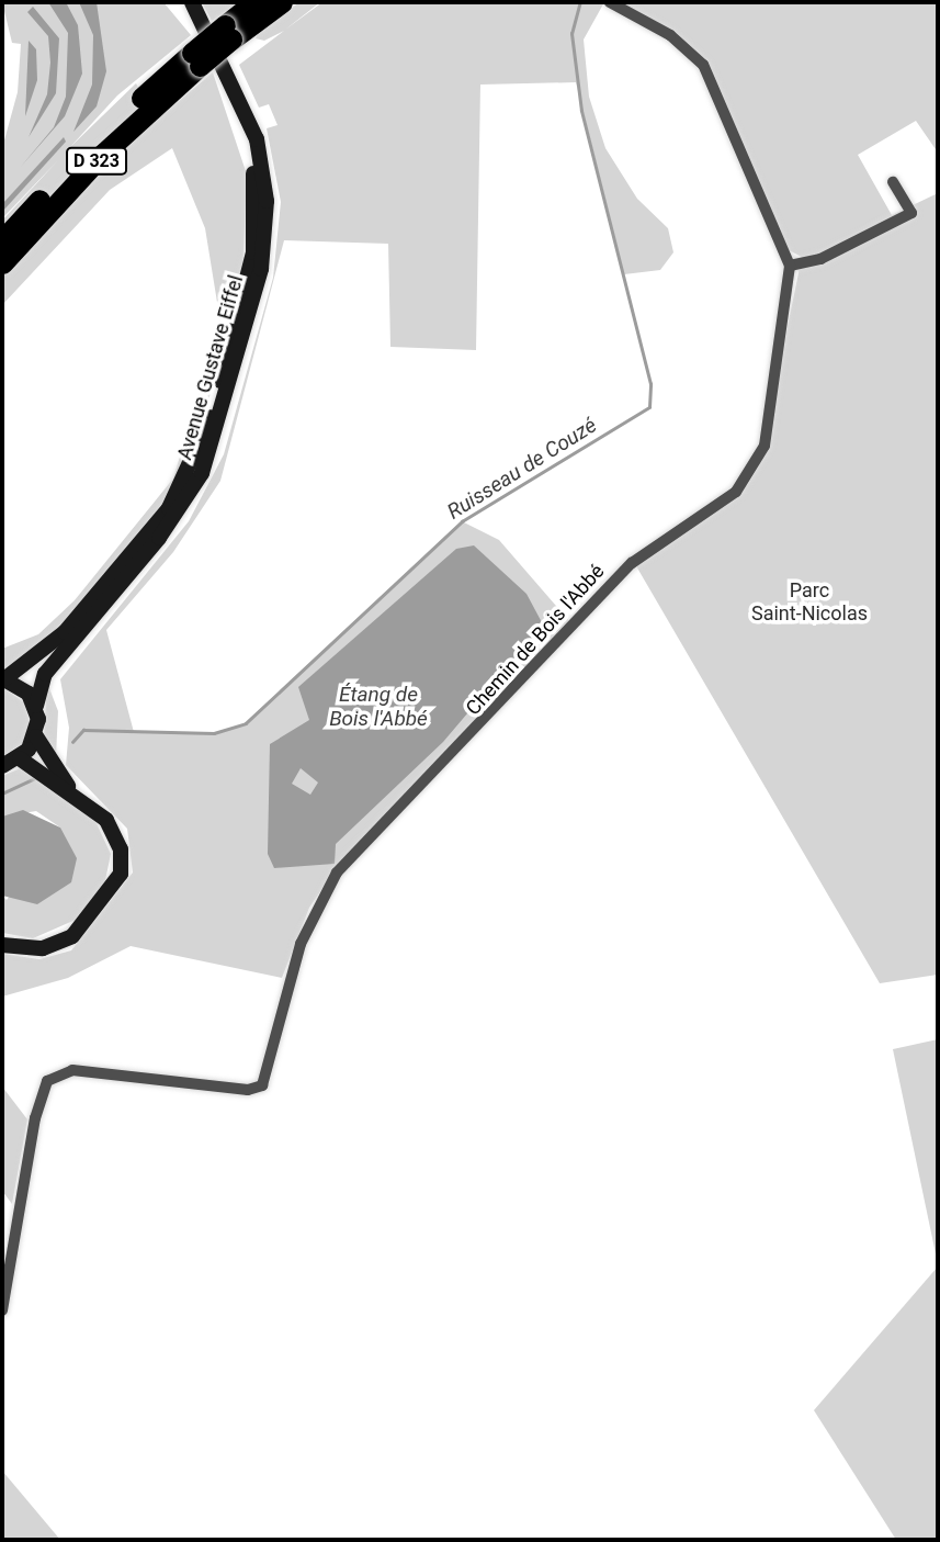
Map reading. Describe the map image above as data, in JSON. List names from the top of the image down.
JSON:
{
  "streets": {
    "highway": ["D 323"],
    "street": ["Avenue Gustave Eiffel", "Chemin de Bois l'Abbé"]
  },
  "water": ["Ruisseau de Couzé", "Étang de Bois l'Abbé"],
  "parks": ["Parc Saint-Nicolas"]
}
